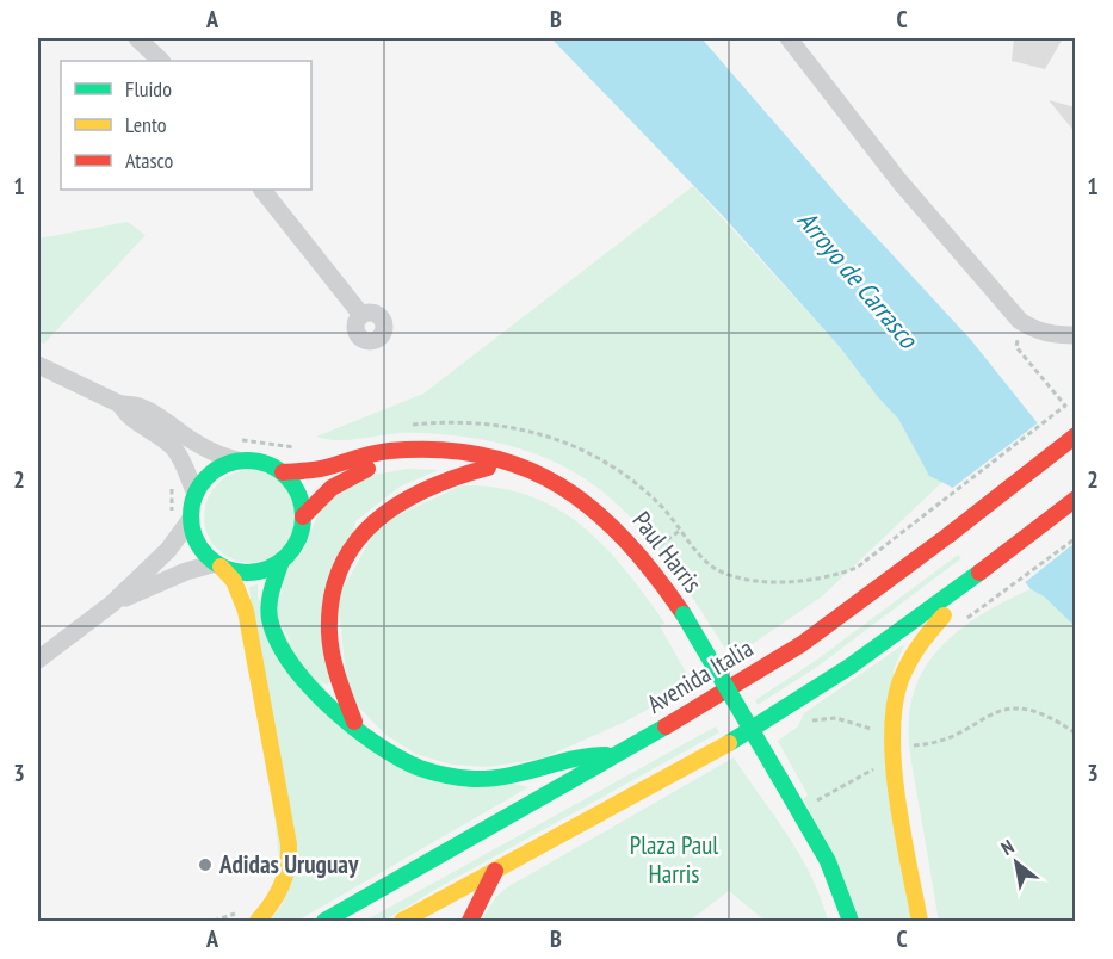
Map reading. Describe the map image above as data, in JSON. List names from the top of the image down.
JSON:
{
  "streets": {
    "main road": ["Paul Harris", "Avenida Italia"]
  },
  "water": ["Arroyo de Carrasco"],
  "parks": ["Plaza Paul Harris"],
  "places": ["Adidas Uruguay"],
  "legend": ["Fluido", "Lento", "Atasco"],
  "north": "top left",
  "grid": {
    "columns": ["A", "B", "C"],
    "rows": ["1", "2", "3"]
  }
}
